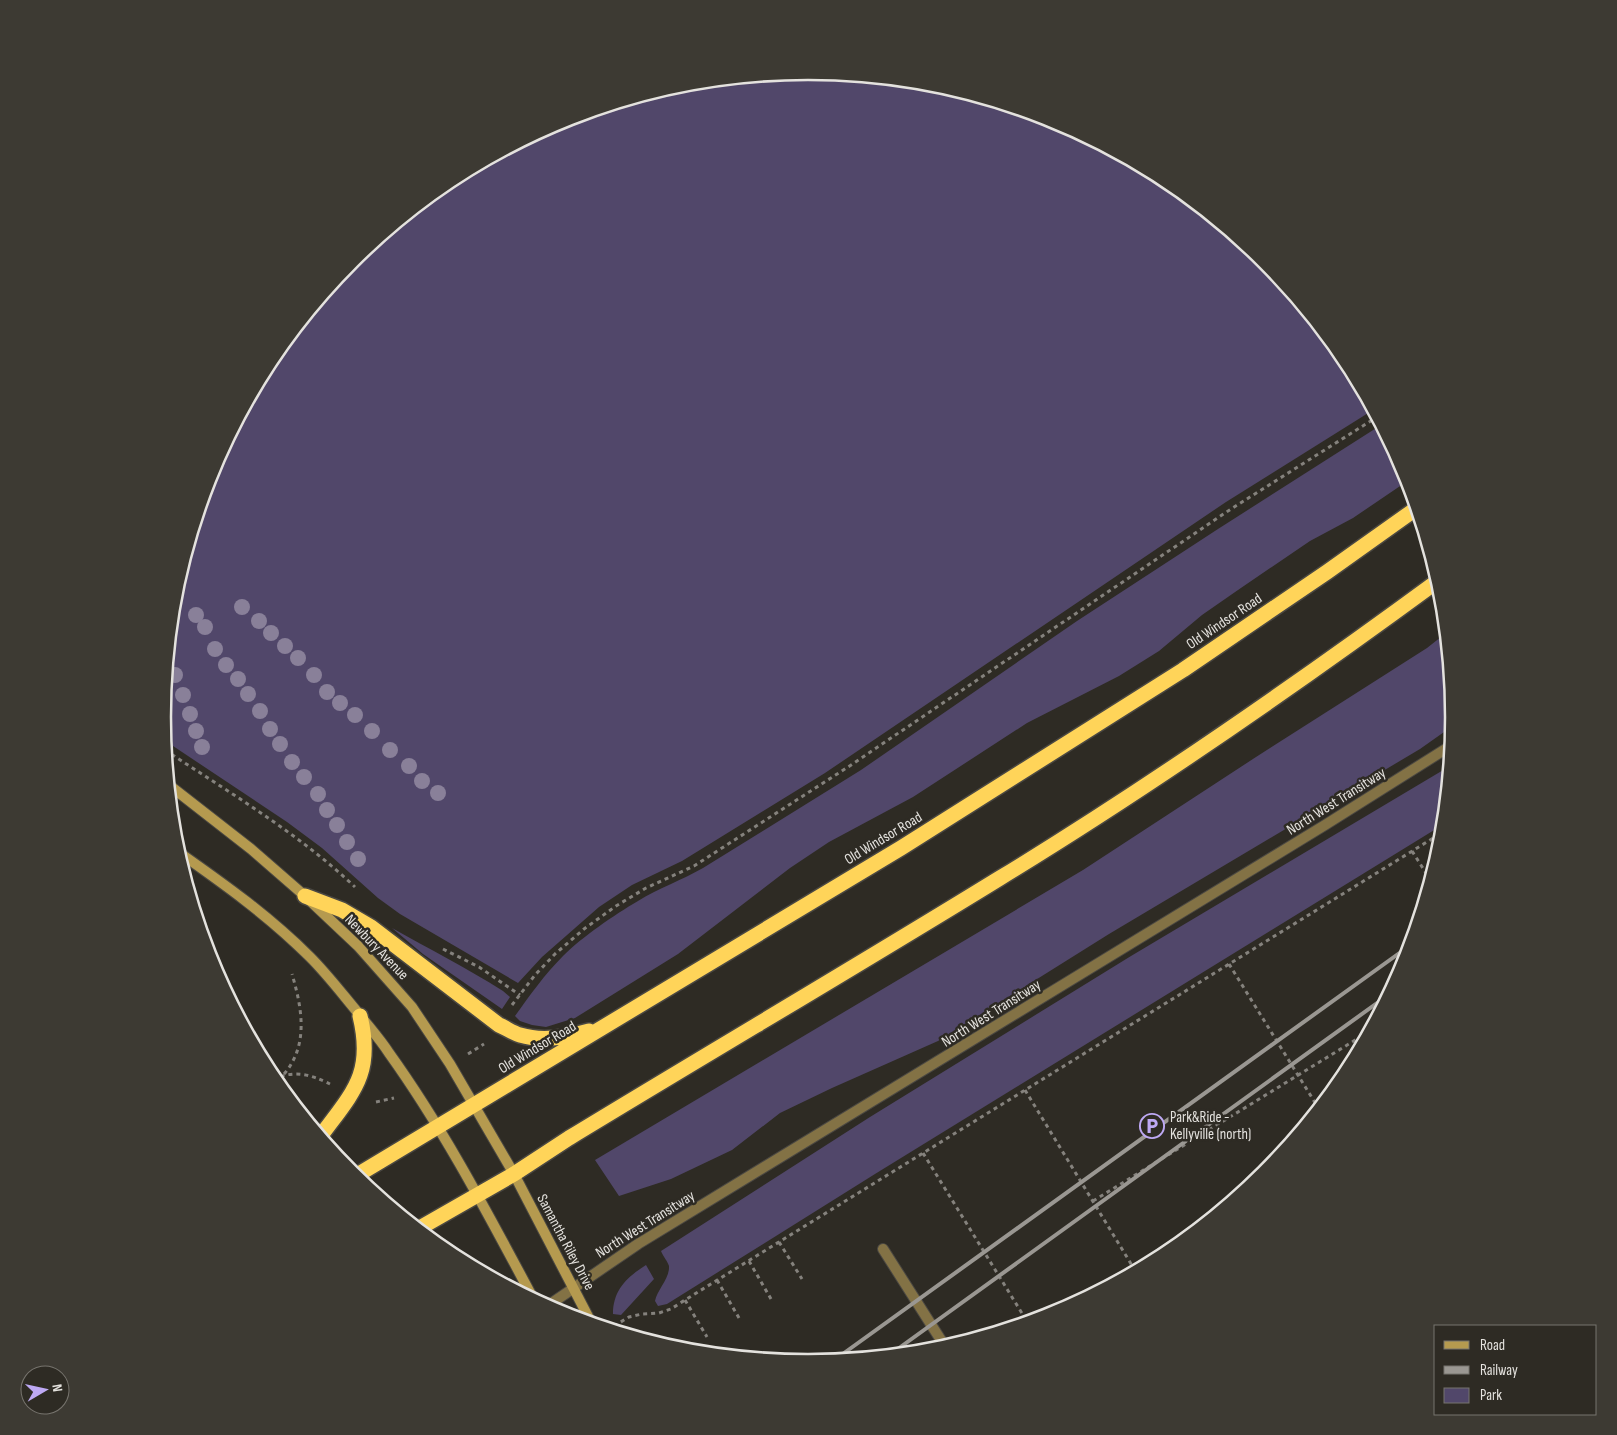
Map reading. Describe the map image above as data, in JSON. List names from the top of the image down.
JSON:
{
  "streets": {
    "highway": ["Old Windsor Road"],
    "main road": ["Newbury Avenue", "Samantha Riley Drive"],
    "lane": ["North West Transitway"]
  },
  "crossings": [
    ["Old Windsor Road", "Newbury Avenue"],
    ["North West Transitway", "Samantha Riley Drive"],
    ["Newbury Avenue", "Samantha Riley Drive"]
  ],
  "places": {
    "parking": ["Park&Ride - Kellyville (north)"]
  },
  "legend": ["Road", "Railway", "Park"],
  "north": "right"
}
